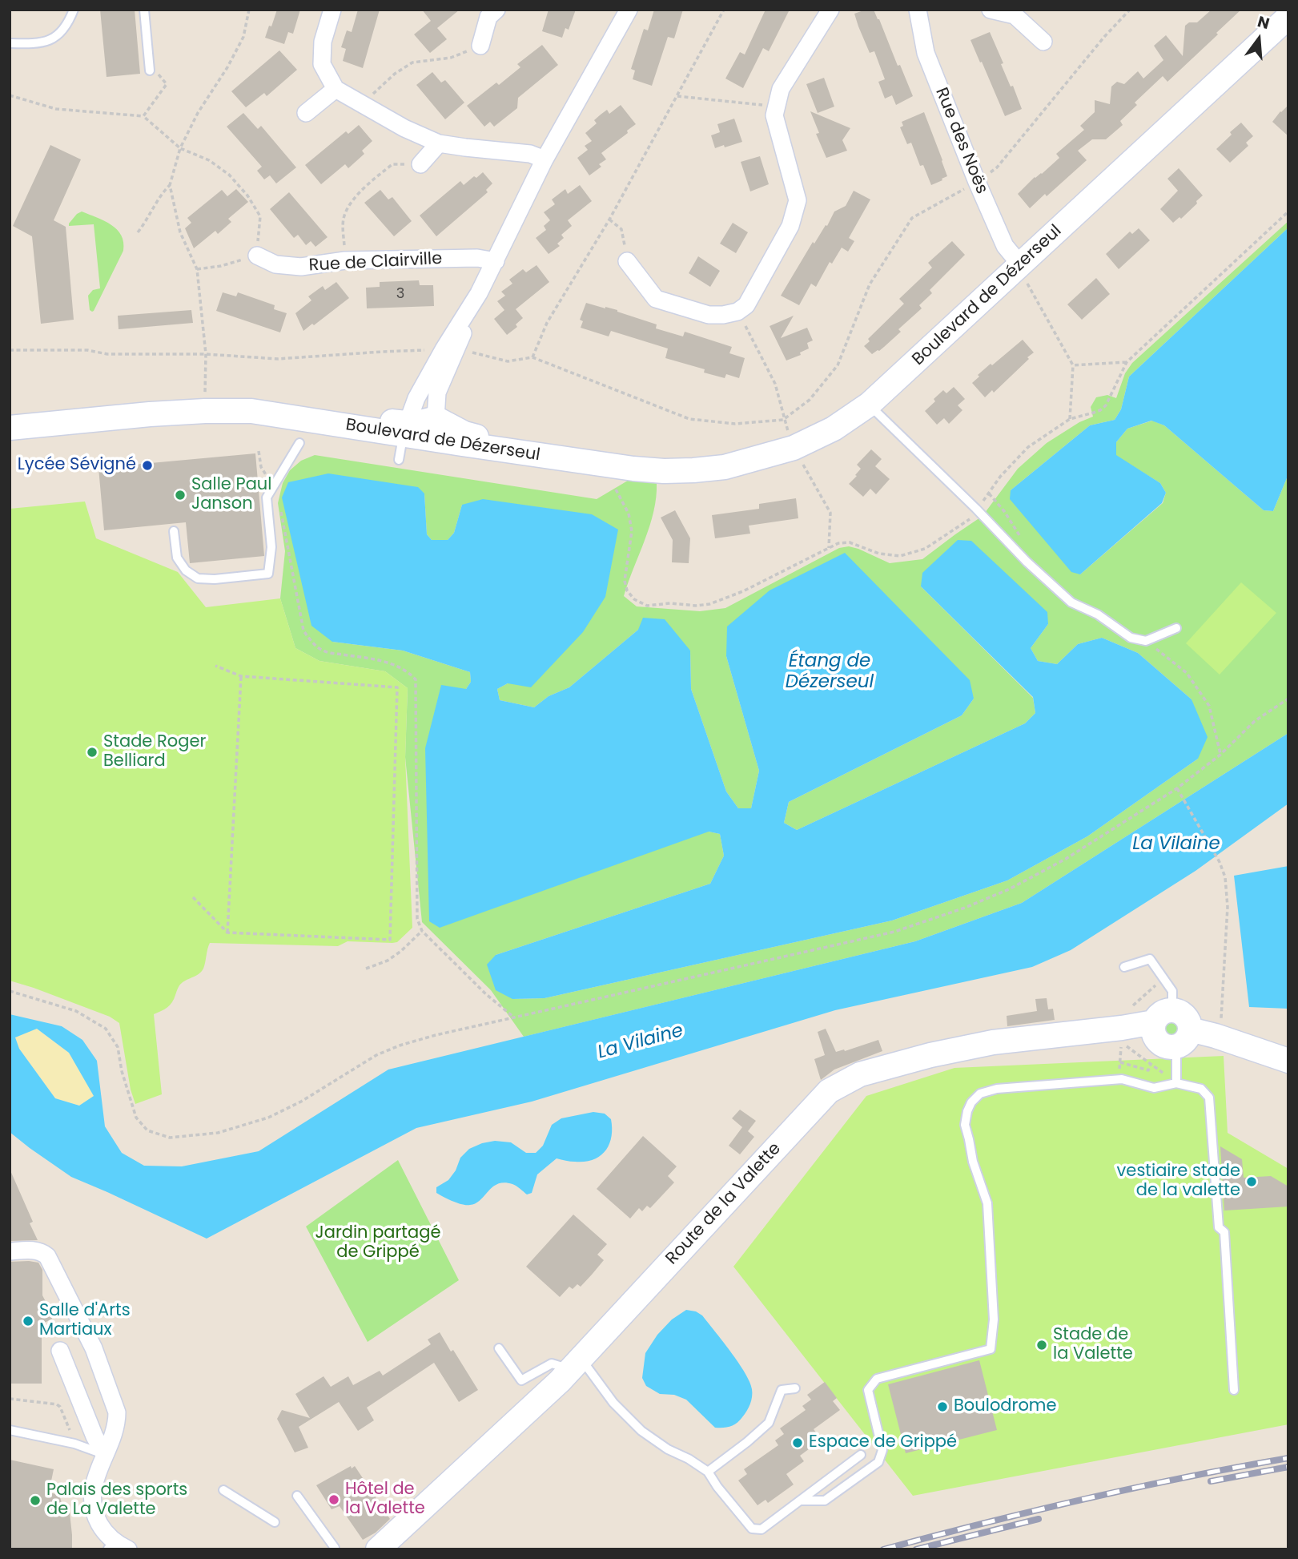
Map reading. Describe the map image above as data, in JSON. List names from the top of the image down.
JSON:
{
  "streets": {
    "street": [
      "Rue des Noës",
      "Rue de Clairville",
      "Boulevard de Dézerseul",
      "Route de la Valette"
    ]
  },
  "crossings": [
    ["Rue des Noës", "Boulevard de Dézerseul"]
  ],
  "water": ["Étang de Dézerseul", "La Vilaine"],
  "parks": ["Jardin partagé de Grippé"],
  "places": [
    "Lycée Sévigné",
    "Salle Paul Janson",
    "Stade Roger Belliard",
    "vestiaire stade de la valette",
    "Salle d'Arts Martiaux",
    "Stade de la Valette",
    "Boulodrome",
    "Espace de Grippé",
    "Hôtel de la Valette",
    "Palais des sports de La Valette"
  ],
  "house_numbers": ["3"],
  "north": "top"
}
